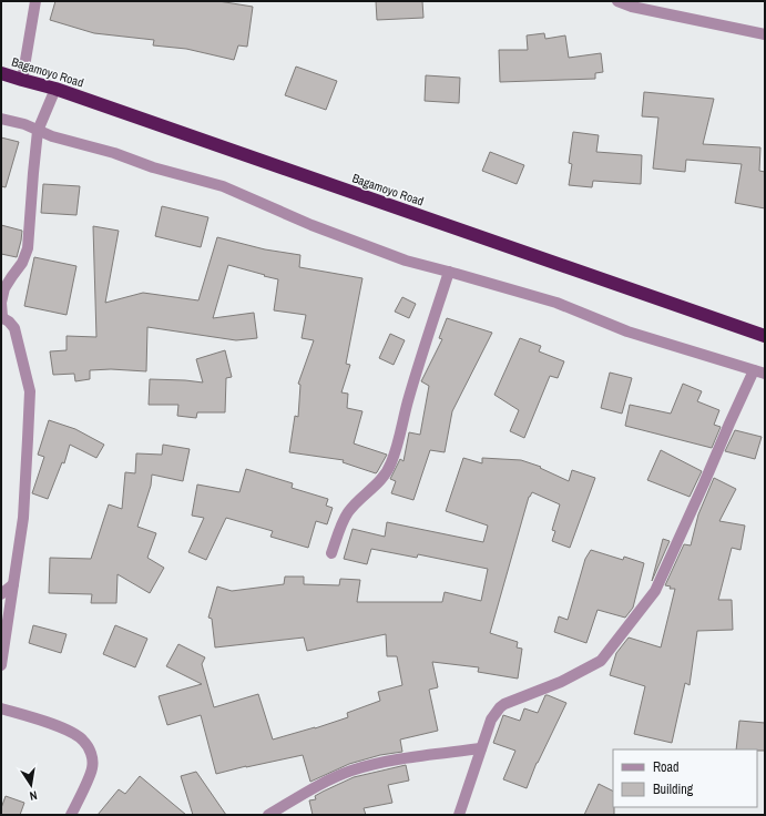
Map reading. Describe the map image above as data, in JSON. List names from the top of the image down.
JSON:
{
  "streets": {
    "highway": ["Bagamoyo Road"]
  },
  "legend": ["Road", "Building"],
  "north": "bottom"
}
